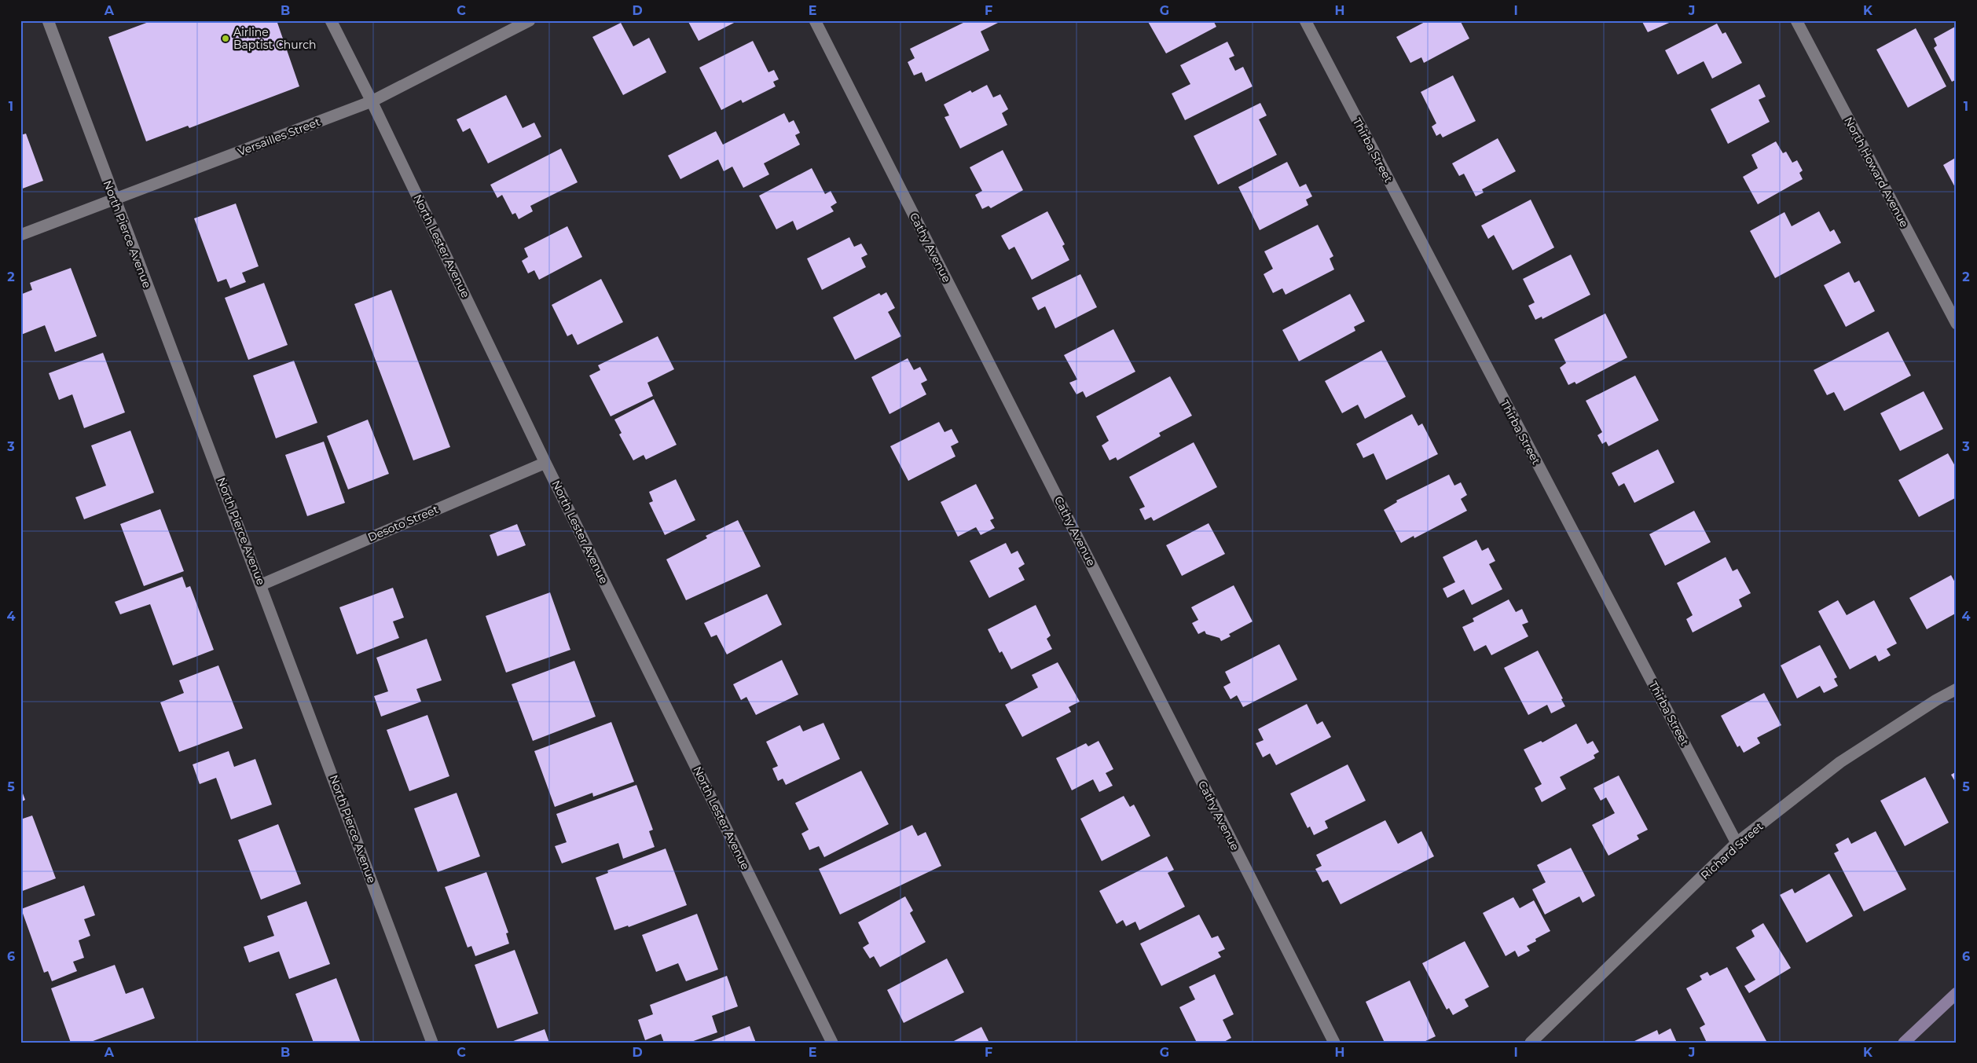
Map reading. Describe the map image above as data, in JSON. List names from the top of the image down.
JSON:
{
  "streets": {
    "street": [
      "Versailles Street",
      "Thirba Street",
      "North Howard Avenue",
      "North Pierce Avenue",
      "North Lester Avenue",
      "Cathy Avenue",
      "Desoto Street",
      "Richard Street"
    ]
  },
  "crossings": [
    ["Versailles Street", "North Pierce Avenue"],
    ["Versailles Street", "North Lester Avenue"],
    ["Thirba Street", "Richard Street"],
    ["North Pierce Avenue", "Desoto Street"],
    ["North Lester Avenue", "Desoto Street"]
  ],
  "places": ["Airline Baptist Church"],
  "grid": {
    "columns": [
      "A",
      "B",
      "C",
      "D",
      "E",
      "F",
      "G",
      "H",
      "I",
      "J",
      "K"
    ],
    "rows": [
      "1",
      "2",
      "3",
      "4",
      "5",
      "6"
    ]
  }
}
